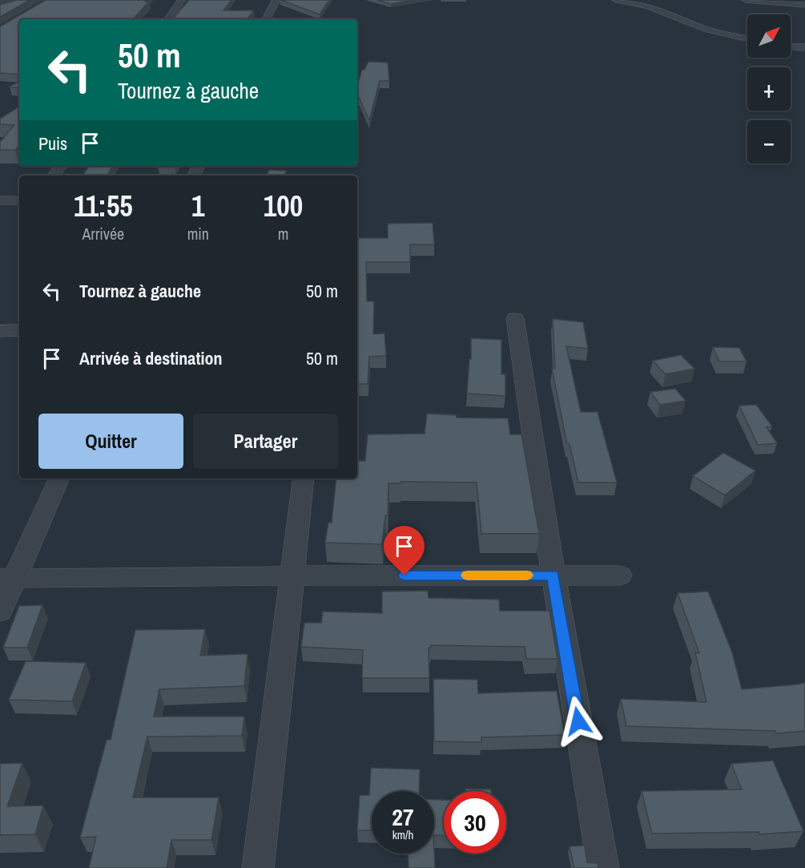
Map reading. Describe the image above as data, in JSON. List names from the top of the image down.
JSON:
{
  "north": "top right",
  "page": {
    "map_buttons": ["+", "−"],
    "turn": ["50 m", "Tournez à gauche"],
    "then": "Puis",
    "eta": [
      "11:55",
      "Arrivée",
      "1",
      "min",
      "100",
      "m"
    ],
    "list": [
      {
        "name": "Tournez à gauche",
        "value": "50 m"
      },
      {
        "name": "Arrivée à destination",
        "value": "50 m"
      }
    ],
    "buttons": ["Quitter", "Partager"],
    "speed": "27 km/h",
    "limit": "30"
  }
}
